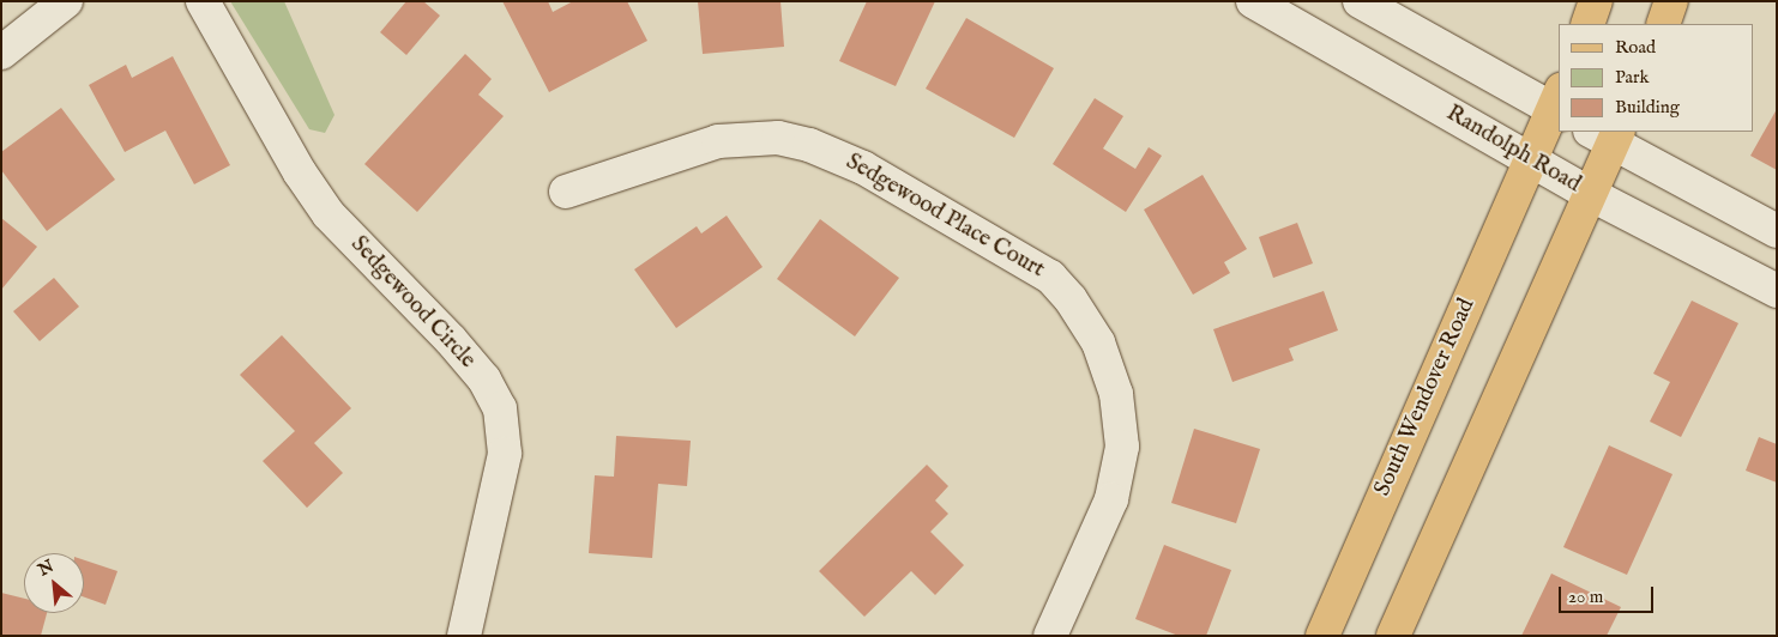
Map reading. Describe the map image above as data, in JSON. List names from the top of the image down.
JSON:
{
  "streets": {
    "main road": ["South Wendover Road"],
    "street": ["Randolph Road", "Sedgewood Place Court", "Sedgewood Circle"]
  },
  "crossings": [
    ["Randolph Road", "South Wendover Road"]
  ],
  "legend": ["Road", "Park", "Building"],
  "scale_bar": "20 m",
  "north": "top left"
}
